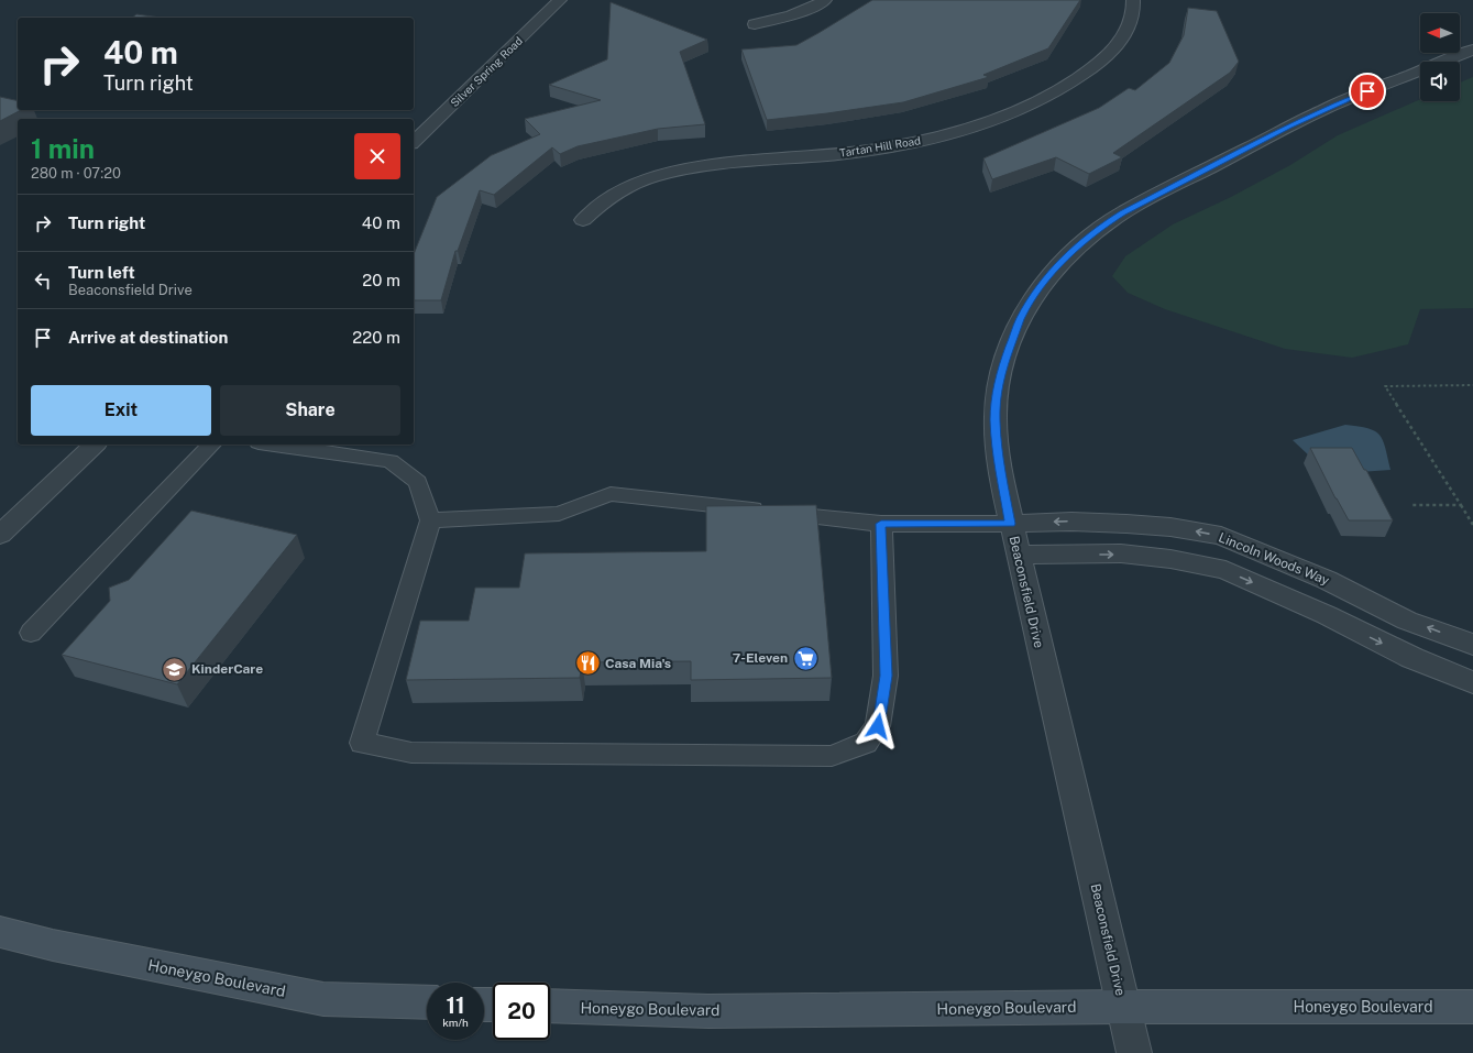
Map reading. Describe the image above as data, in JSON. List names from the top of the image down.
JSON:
{
  "streets": {
    "main road": ["Honeygo Boulevard"],
    "street": [
      "Silver Spring Road",
      "Tartan Hill Road",
      "Lincoln Woods Way",
      "Beaconsfield Drive"
    ]
  },
  "crossings": [
    ["Lincoln Woods Way", "Beaconsfield Drive"],
    ["Beaconsfield Drive", "Honeygo Boulevard"]
  ],
  "places": {
    "supermarket": ["7-Eleven"],
    "restaurant": ["Casa Mia's"],
    "school or university": ["KinderCare"]
  },
  "north": "left",
  "page": {
    "turn": ["40 m", "Turn right"],
    "heading": ["1 min", "280 m · 07:20"],
    "list": [
      {
        "name": "Turn right",
        "value": "40 m"
      },
      {
        "name": "Turn left",
        "note": "Beaconsfield Drive",
        "value": "20 m"
      },
      {
        "name": "Arrive at destination",
        "value": "220 m"
      }
    ],
    "buttons": ["Exit", "Share"],
    "speed": "11 km/h",
    "limit": "20"
  }
}
